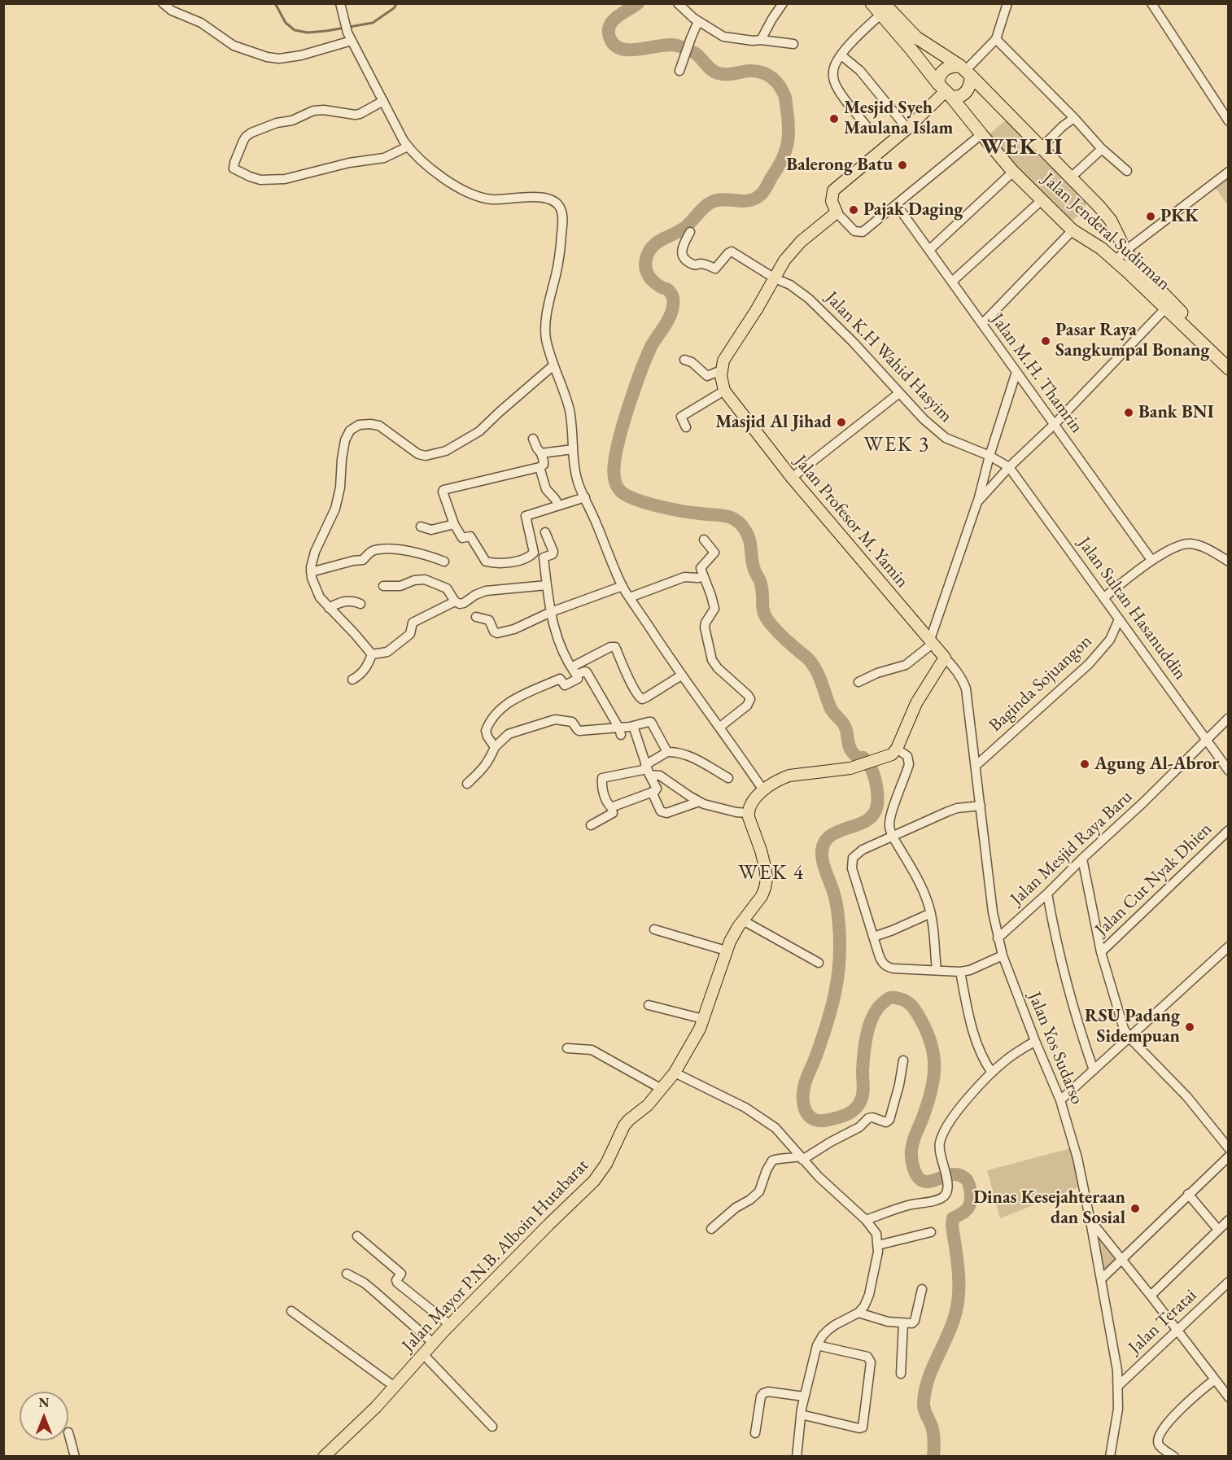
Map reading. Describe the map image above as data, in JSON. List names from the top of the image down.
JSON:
{
  "streets": {
    "highway": ["Jalan Jenderal Sudirman"],
    "main road": ["Jalan Profesor M. Yamin", "Jalan Mayor P.N.B. Alboin Hutabarat"],
    "street": [
      "Jalan K.H Wahid Hasyim",
      "Jalan M.H. Thamrin",
      "Jalan Sultan Hasanuddin",
      "Baginda Sojuangon",
      "Jalan Mesjid Raya Baru",
      "Jalan Cut Nyak Dhien",
      "Jalan Yos Sudarso",
      "Jalan Teratai"
    ]
  },
  "crossings": [
    ["Jalan K.H Wahid Hasyim", "Jalan Sultan Hasanuddin"],
    ["Jalan Profesor M. Yamin", "Jalan Yos Sudarso"],
    ["Jalan Sultan Hasanuddin", "Baginda Sojuangon"],
    ["Jalan Sultan Hasanuddin", "Jalan Mesjid Raya Baru"],
    ["Baginda Sojuangon", "Jalan Yos Sudarso"],
    ["Jalan Mesjid Raya Baru", "Jalan Yos Sudarso"],
    ["Jalan Yos Sudarso", "Jalan Teratai"]
  ],
  "districts": ["WEK II", "WEK 3", "WEK 4"],
  "places": [
    "Mesjid Syeh Maulana Islam",
    "Balerong Batu",
    "Pajak Daging",
    "PKK",
    "Pasar Raya Sangkumpal Bonang",
    "Bank BNI",
    "Masjid Al Jihad",
    "Agung Al-Abror",
    "RSU Padang Sidempuan",
    "Dinas Kesejahteraan dan Sosial"
  ],
  "north": "top"
}
